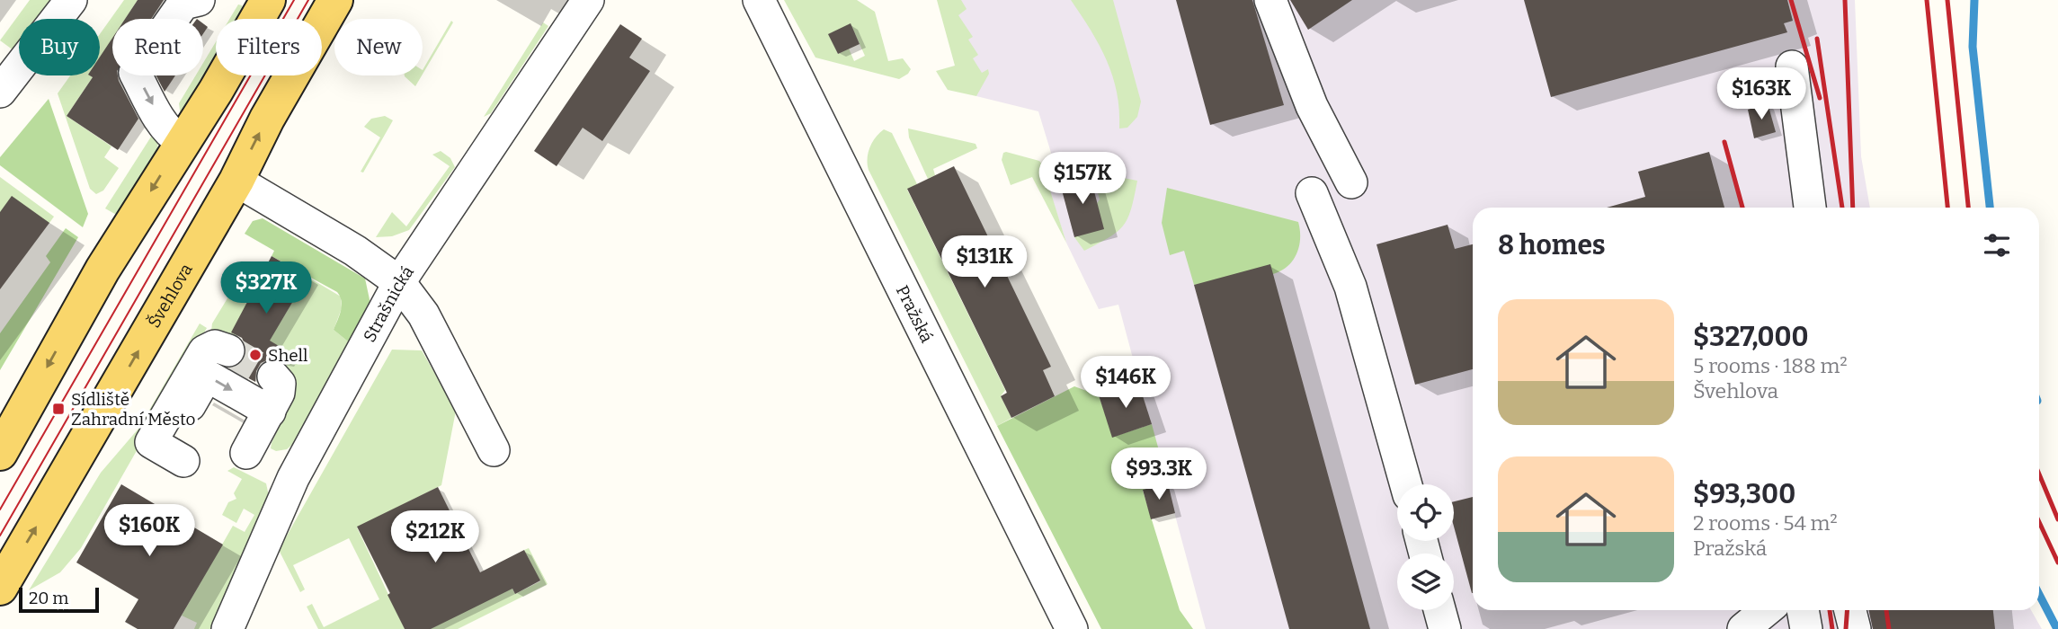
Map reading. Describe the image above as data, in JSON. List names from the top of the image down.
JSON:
{
  "streets": {
    "main road": ["Švehlova"],
    "street": ["Strašnická", "Pražská"]
  },
  "places": {
    "other": ["Shell"],
    "transit": ["Sídliště Zahradní Město"]
  },
  "scale_bar": "20 m",
  "page": {
    "chip": [
      "Buy",
      "Rent",
      "Filters",
      "New"
    ],
    "price": [
      "$163K",
      "$157K",
      "$131K",
      "$327K",
      "$146K",
      "$93.3K",
      "$160K",
      "$212K"
    ],
    "heading": "8 homes",
    "list": [
      {
        "name": "$327,000",
        "note": "5 rooms · 188 m² · Švehlova"
      },
      {
        "name": "$93,300",
        "note": "2 rooms · 54 m² · Pražská"
      }
    ],
    "scale": "20 m"
  }
}
